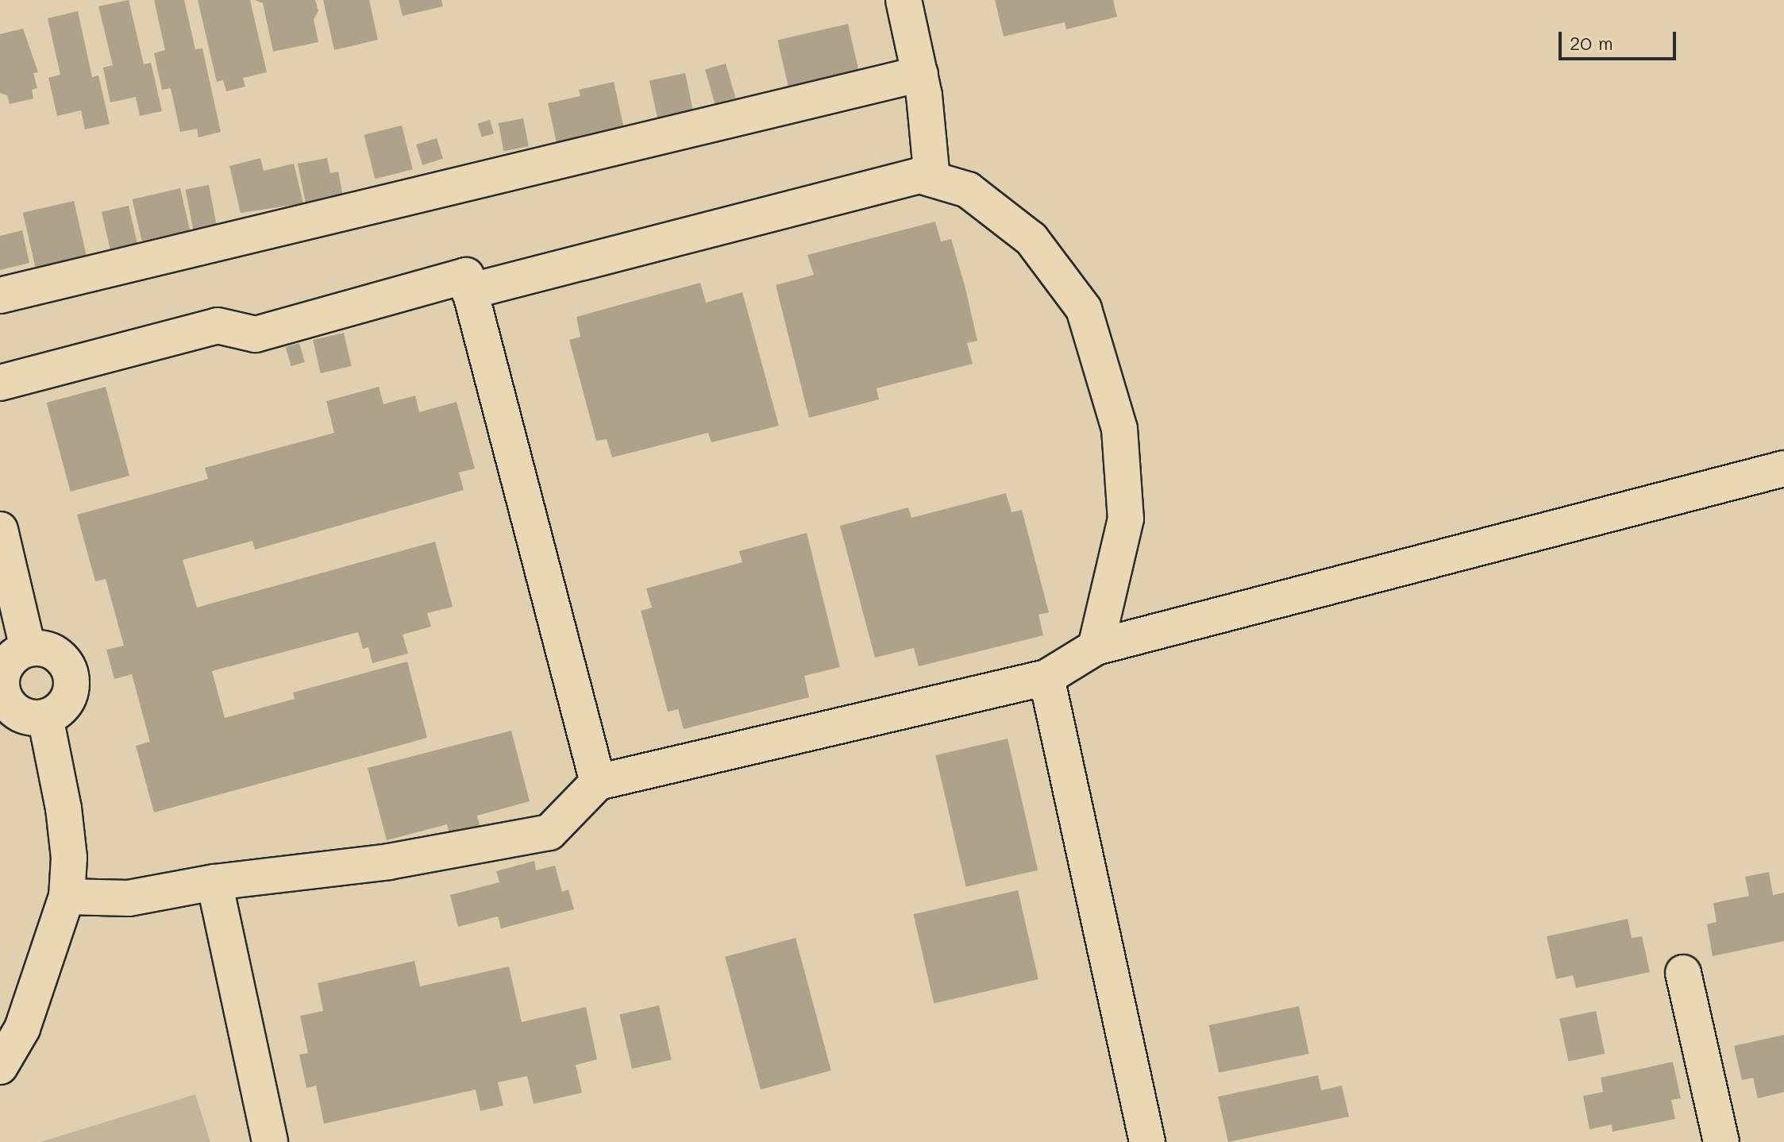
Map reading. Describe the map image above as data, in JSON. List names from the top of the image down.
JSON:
{
  "scale_bar": "20 m"
}
